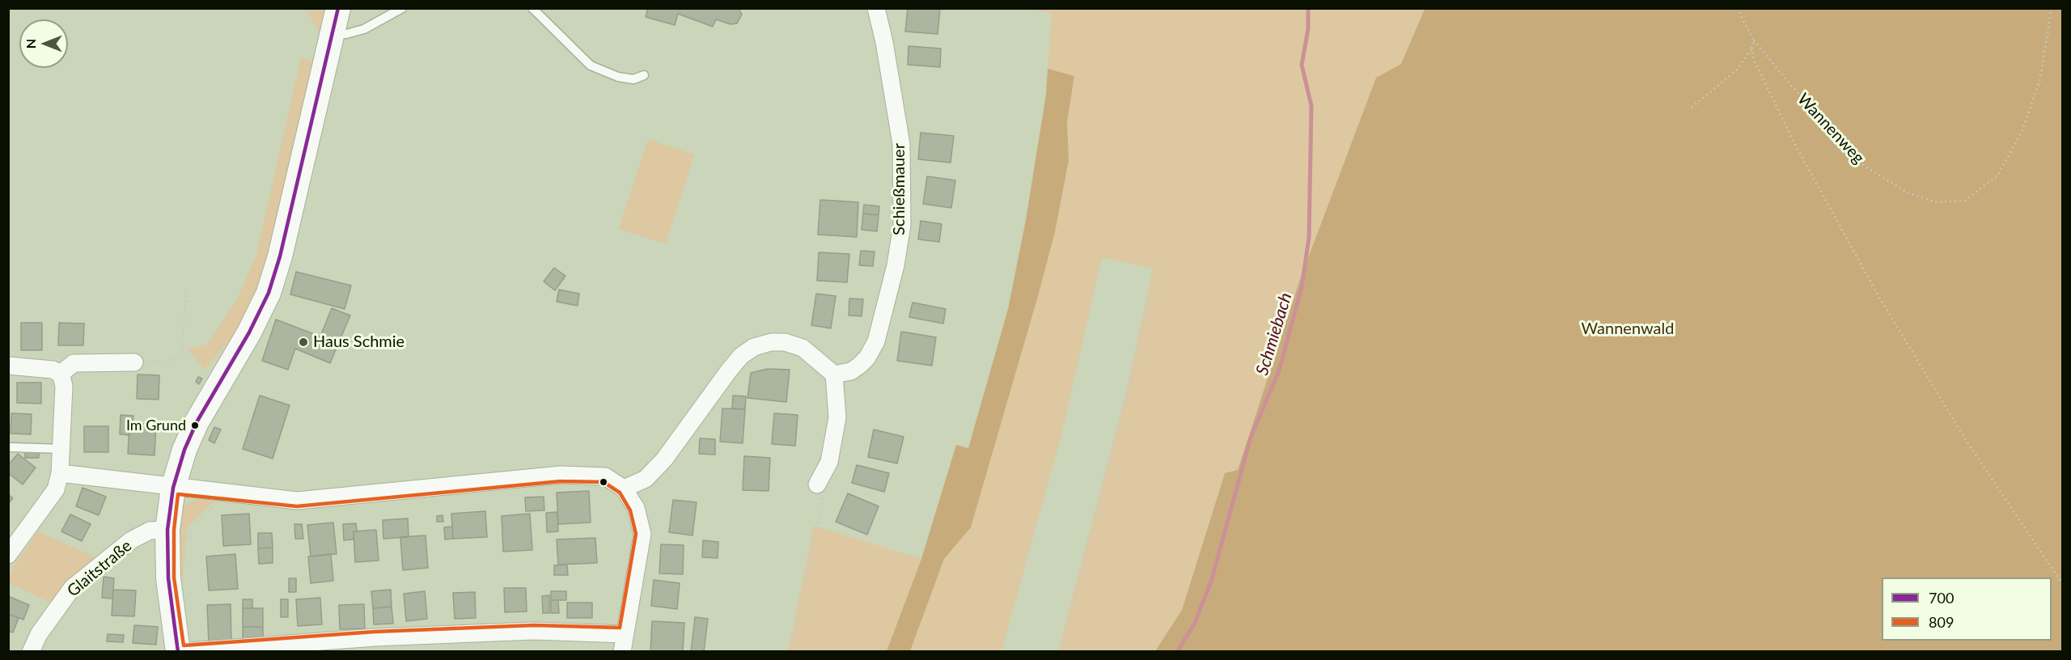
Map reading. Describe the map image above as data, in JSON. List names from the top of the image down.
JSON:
{
  "streets": {
    "street": ["Schießmauer", "Glaitstraße"],
    "path": ["Wannenweg"]
  },
  "water": ["Schmiebach"],
  "parks": ["Wannenwald"],
  "places": ["Haus Schmie", "Im Grund"],
  "lines": ["transit line 700", "transit line 809"],
  "legend": ["700", "809"],
  "north": "left"
}
